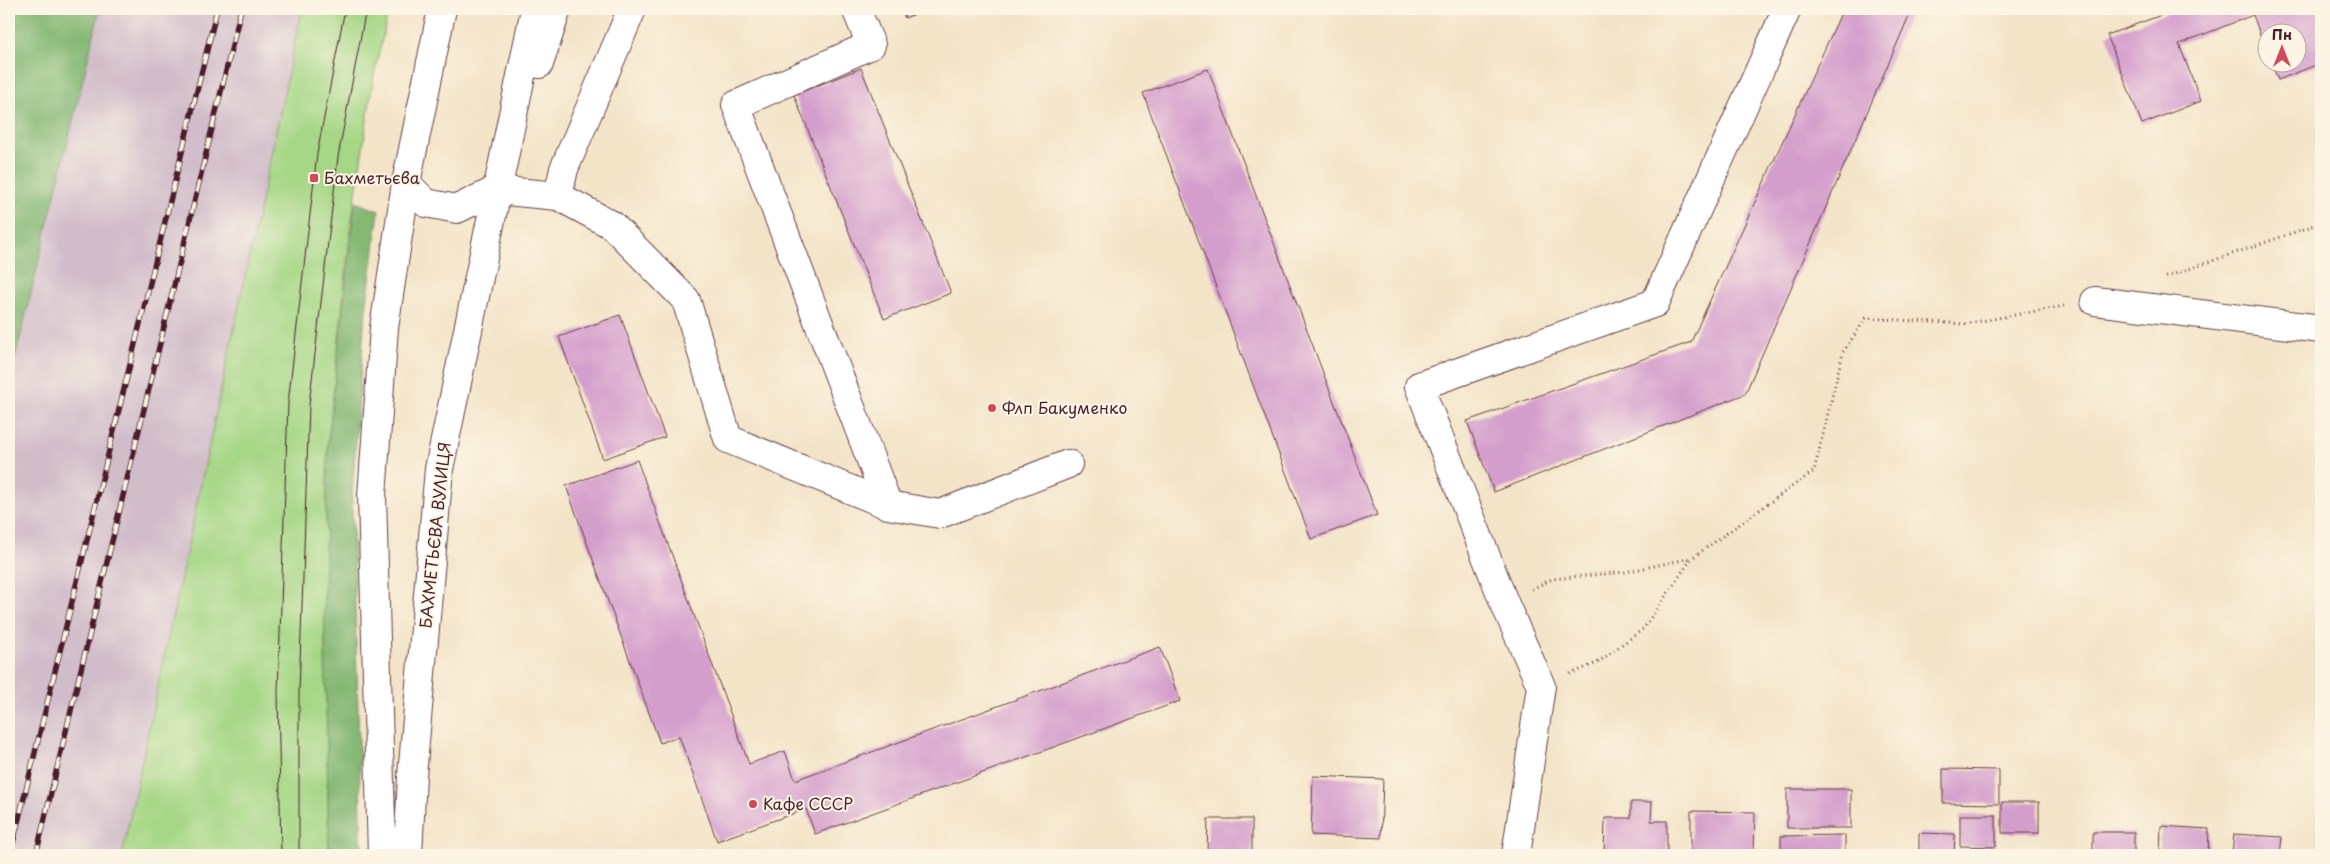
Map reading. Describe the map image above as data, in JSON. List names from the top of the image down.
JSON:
{
  "streets": {
    "main road": ["БАХМЕТЬЄВА ВУЛИЦЯ"]
  },
  "places": {
    "transit": ["Бахметьєва"],
    "other": ["Флп Бакуменко", "Кафе СССР"]
  },
  "north": "top"
}
